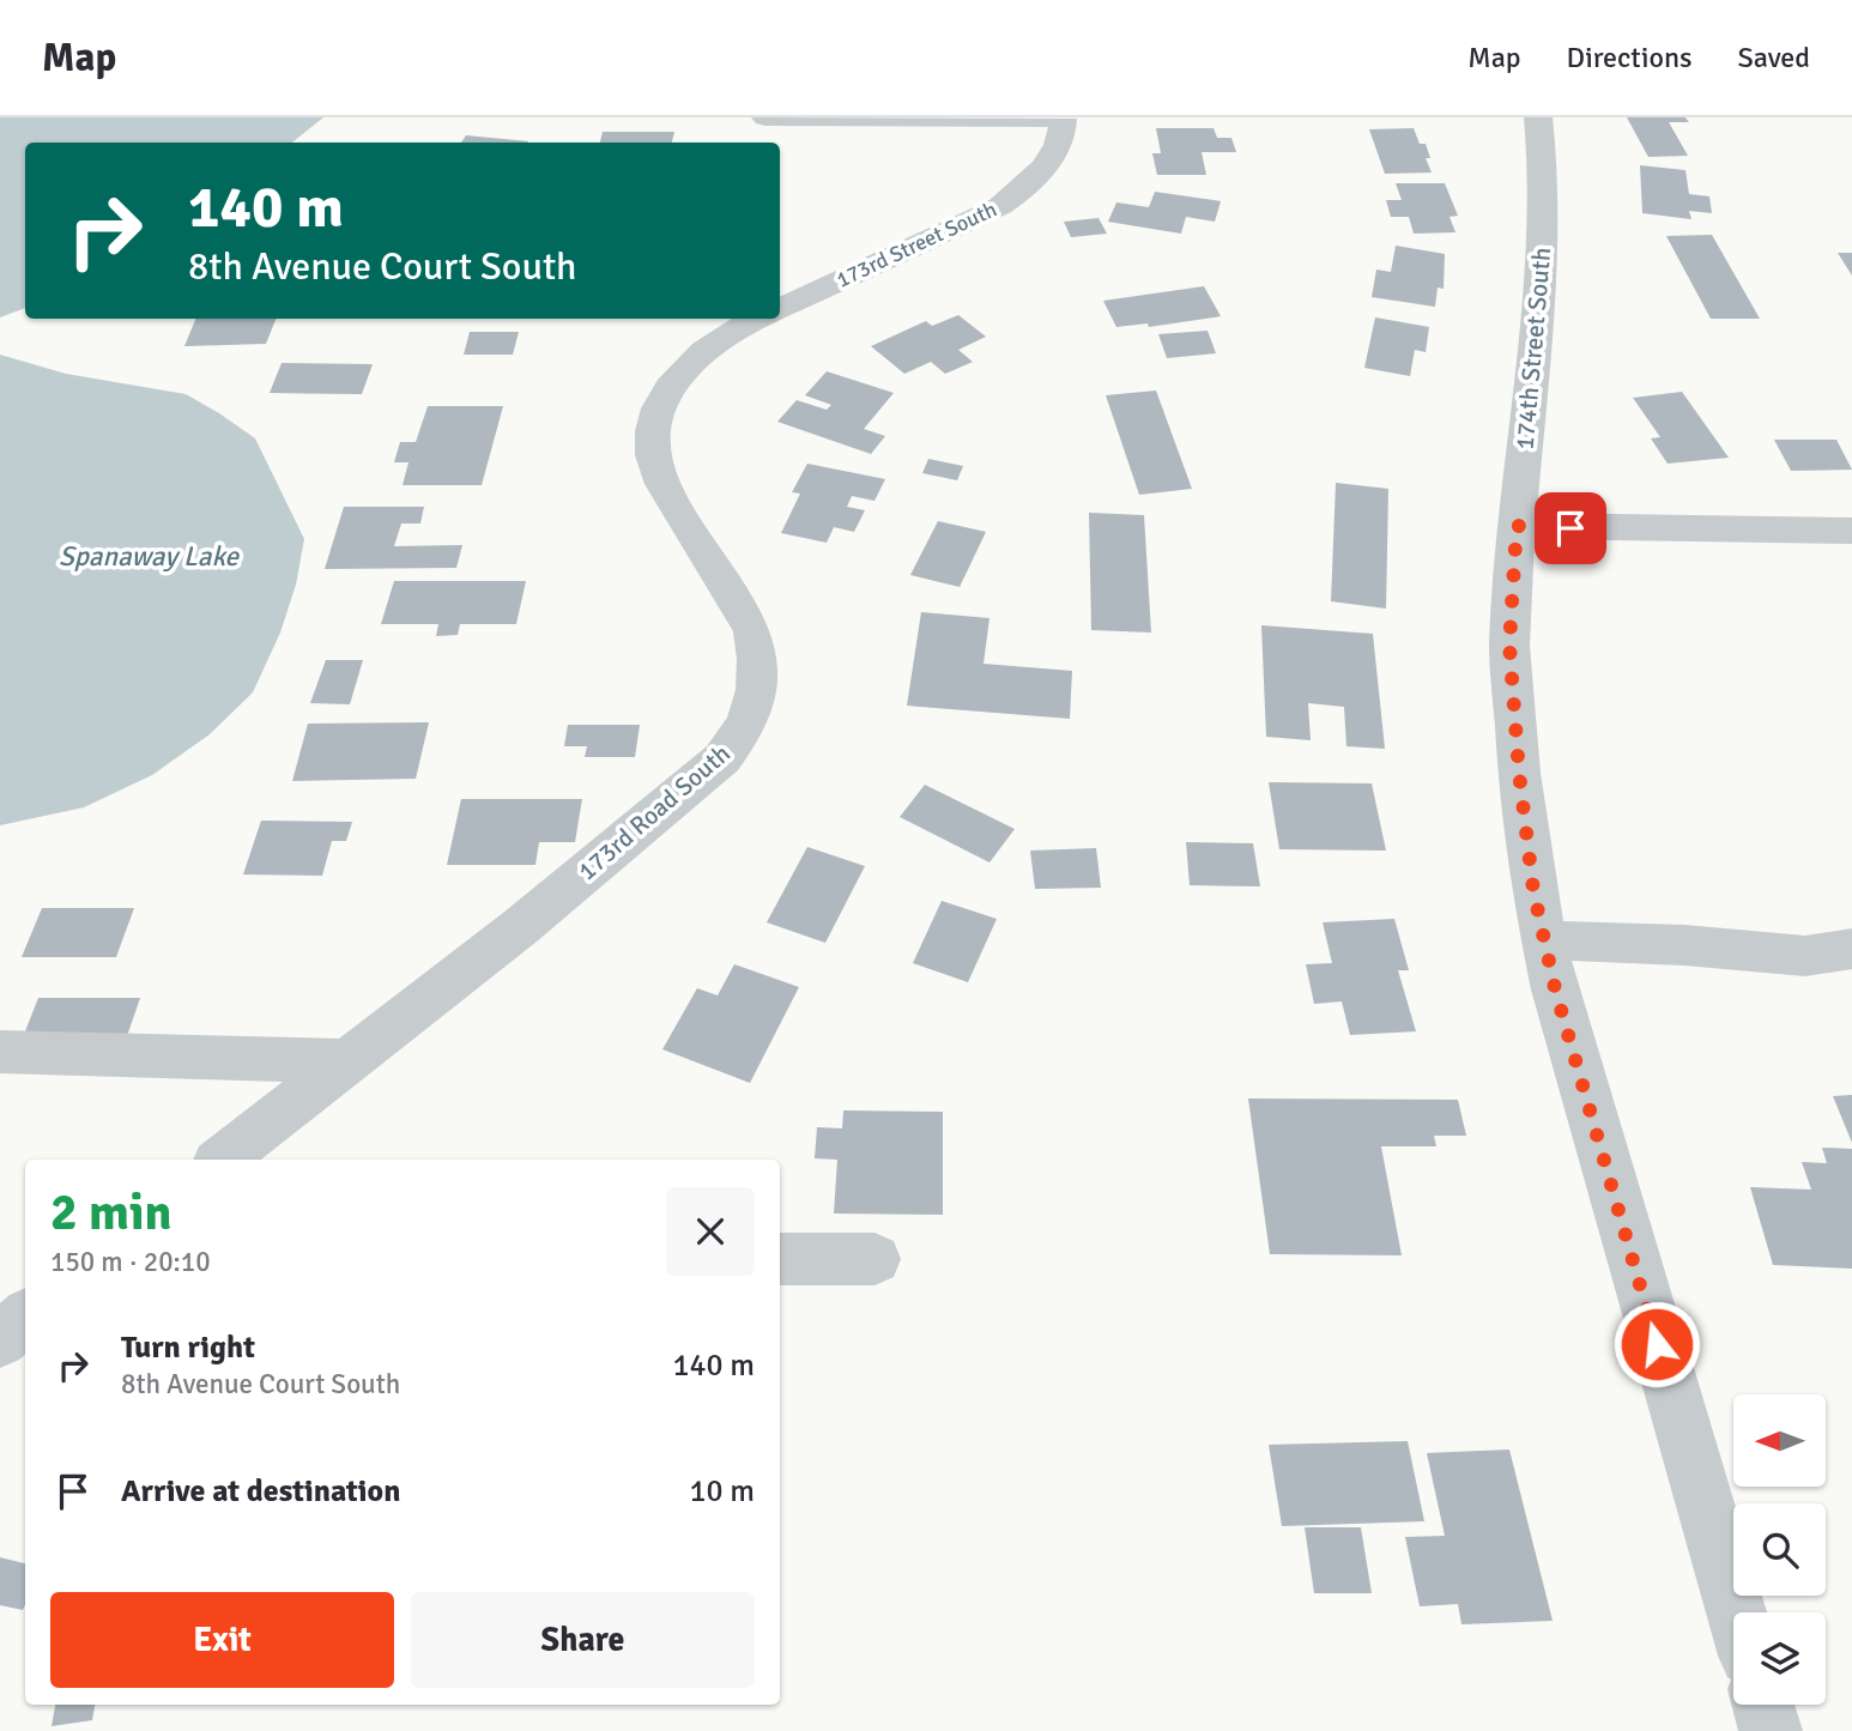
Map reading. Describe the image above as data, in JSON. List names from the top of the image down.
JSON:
{
  "streets": {
    "street": ["173rd Street South", "174th Street South", "173rd Road South"]
  },
  "water": ["Spanaway Lake"],
  "north": "left",
  "page": {
    "header": "Map",
    "nav": ["Map", "Directions", "Saved"],
    "turn": ["140 m", "8th Avenue Court South"],
    "heading": ["2 min", "150 m · 20:10"],
    "list": [
      {
        "name": "Turn right",
        "note": "8th Avenue Court South",
        "value": "140 m"
      },
      {
        "name": "Arrive at destination",
        "value": "10 m"
      }
    ],
    "buttons": ["Exit", "Share"]
  }
}
